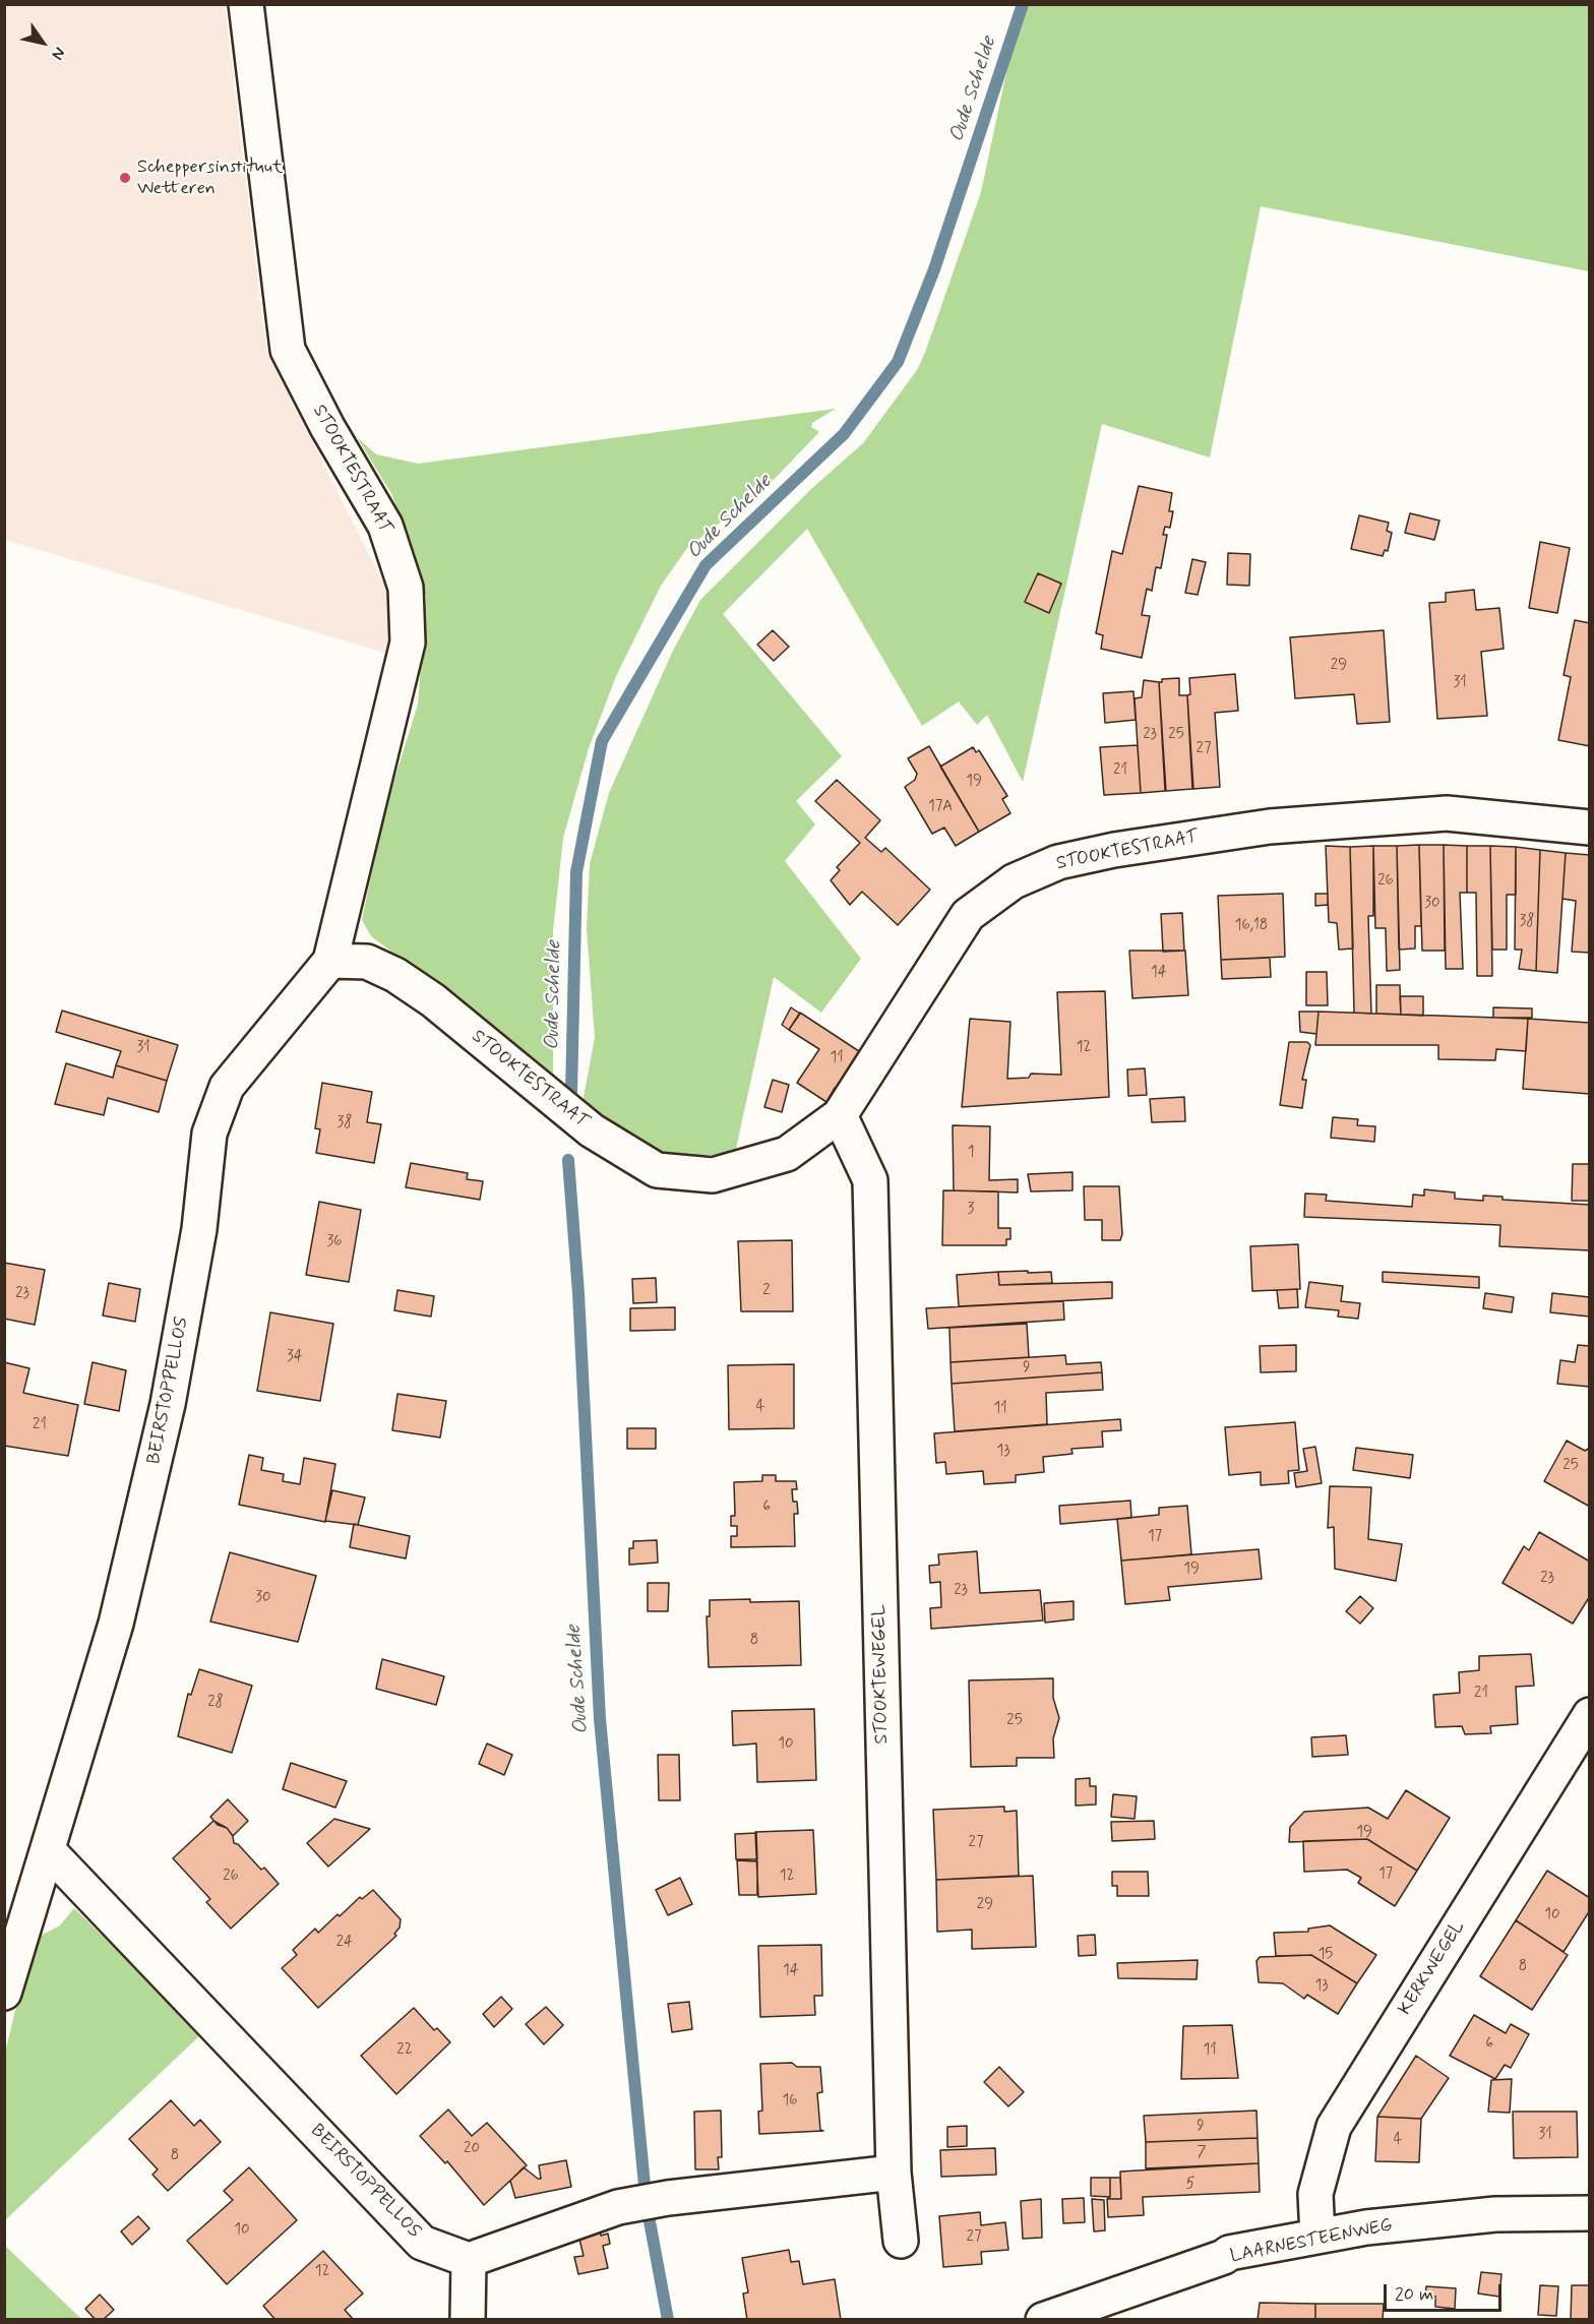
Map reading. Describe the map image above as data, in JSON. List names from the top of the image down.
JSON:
{
  "streets": {
    "street": [
      "STOOKTESTRAAT",
      "BEIRSTOPPELLOS",
      "STOOKTEWEGEL",
      "KERKWEGEL",
      "LAARNESTEENWEG"
    ]
  },
  "crossings": [
    ["STOOKTESTRAAT", "BEIRSTOPPELLOS"],
    ["STOOKTESTRAAT", "STOOKTEWEGEL"],
    ["KERKWEGEL", "LAARNESTEENWEG"]
  ],
  "water": ["Oude Schelde"],
  "places": ["Scheppersinstituut Wetteren"],
  "house_numbers": [
    "29",
    "31",
    "23",
    "25",
    "27",
    "21",
    "19",
    "17A",
    "26",
    "30",
    "38",
    "16,18",
    "14",
    "31",
    "12",
    "11",
    "38",
    "1",
    "3",
    "36",
    "2",
    "23",
    "34",
    "9",
    "4",
    "11",
    "21",
    "13",
    "25",
    "6",
    "17",
    "19",
    "23",
    "23",
    "30",
    "8",
    "21",
    "28",
    "25",
    "10",
    "19",
    "27",
    "17",
    "26",
    "12",
    "29",
    "10",
    "24",
    "15",
    "8",
    "14",
    "13",
    "6",
    "22",
    "11",
    "16",
    "9",
    "31",
    "4",
    "20",
    "7",
    "8",
    "5",
    "10",
    "27",
    "12"
  ],
  "scale_bar": "20 m",
  "north": "bottom right"
}
